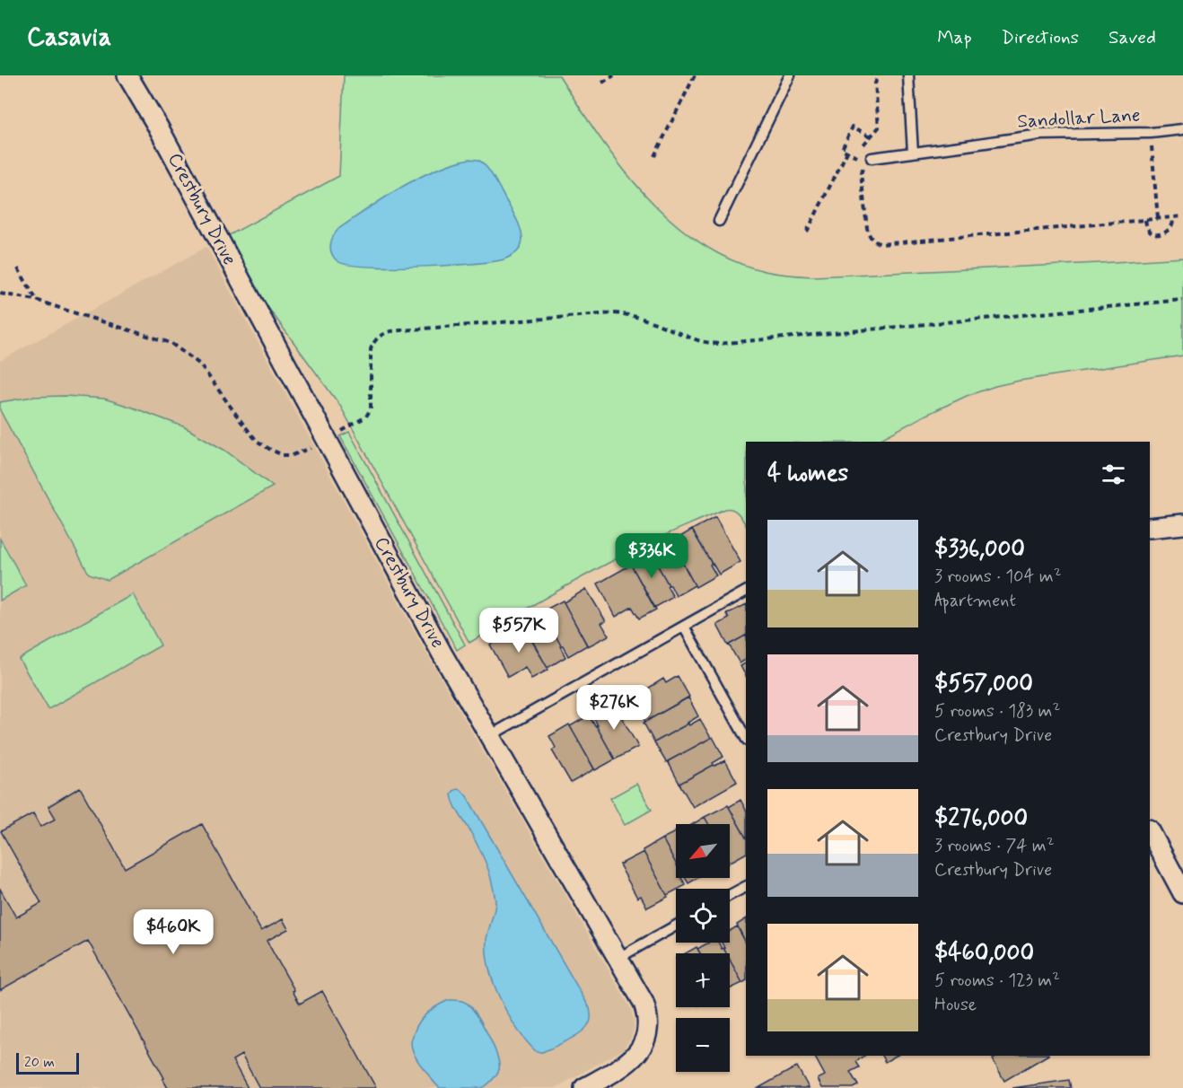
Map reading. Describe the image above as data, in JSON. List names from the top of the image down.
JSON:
{
  "streets": {
    "street": ["Crestbury Drive"],
    "lane": ["Sandollar Lane"]
  },
  "scale_bar": "20 m",
  "north": "bottom left",
  "page": {
    "header": "Casavia",
    "nav": ["Map", "Directions", "Saved"],
    "heading": "4 homes",
    "list": [
      {
        "name": "$336,000",
        "note": "3 rooms · 104 m² · Apartment"
      },
      {
        "name": "$557,000",
        "note": "5 rooms · 183 m² · Crestbury Drive"
      },
      {
        "name": "$276,000",
        "note": "3 rooms · 74 m² · Crestbury Drive"
      },
      {
        "name": "$460,000",
        "note": "5 rooms · 123 m² · House"
      }
    ],
    "price": [
      "$336K",
      "$557K",
      "$276K",
      "$460K"
    ],
    "map_buttons": ["+", "−"],
    "scale": "20 m"
  }
}
